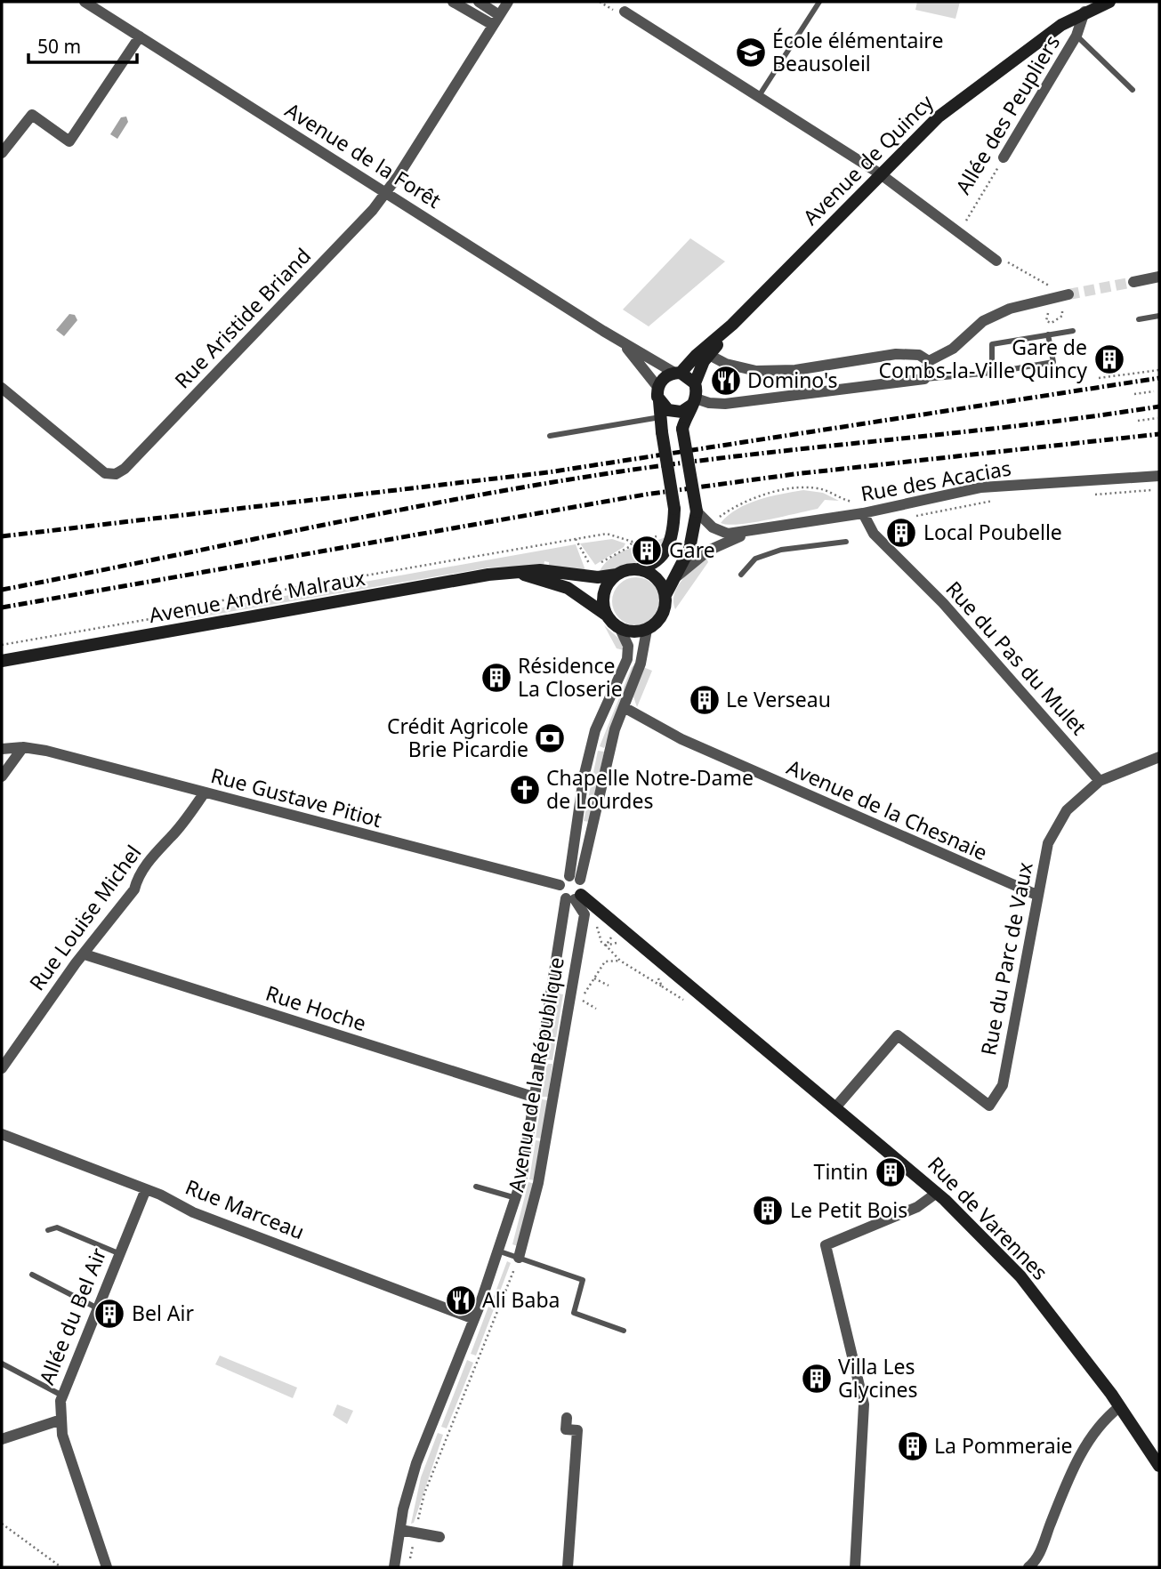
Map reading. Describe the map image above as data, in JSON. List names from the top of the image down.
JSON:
{
  "streets": {
    "main road": ["Avenue de Quincy", "Avenue André Malraux", "Rue de Varennes"],
    "street": [
      "Allée des Peupliers",
      "Avenue de la Forêt",
      "Rue Aristide Briand",
      "Rue des Acacias",
      "Rue du Pas du Mulet",
      "Rue Gustave Pitiot",
      "Avenue de la Chesnaie",
      "Rue Louise Michel",
      "Rue du Parc de Vaux",
      "Rue Hoche",
      "Avenue de la République",
      "Rue Marceau",
      "Allée du Bel Air"
    ]
  },
  "crossings": [
    ["Allée des Peupliers", "Avenue de Quincy"],
    ["Avenue de la Forêt", "Avenue de Quincy"],
    ["Avenue de la Forêt", "Rue Aristide Briand"],
    ["Rue des Acacias", "Rue du Pas du Mulet"],
    ["Rue du Pas du Mulet", "Rue du Parc de Vaux"],
    ["Rue Gustave Pitiot", "Rue Louise Michel"],
    ["Avenue de la Chesnaie", "Rue du Parc de Vaux"],
    ["Rue Louise Michel", "Rue Hoche"],
    ["Rue du Parc de Vaux", "Rue de Varennes"],
    ["Rue Hoche", "Avenue de la République"],
    ["Avenue de la République", "Rue Marceau"],
    ["Avenue de la République", "Rue de Varennes"],
    ["Rue Marceau", "Allée du Bel Air"]
  ],
  "places": {
    "school or university": ["École élémentaire Beausoleil"],
    "building": [
      "Gare de Combs-la-Ville Quincy",
      "Local Poubelle",
      "Gare",
      "Résidence La Closerie",
      "Le Verseau",
      "Tintin",
      "Le Petit Bois",
      "Bel Air",
      "Villa Les Glycines",
      "La Pommeraie"
    ],
    "restaurant": ["Domino's", "Ali Baba"],
    "bank": ["Crédit Agricole Brie Picardie"],
    "church": ["Chapelle Notre-Dame de Lourdes"]
  },
  "scale_bar": "50 m"
}
